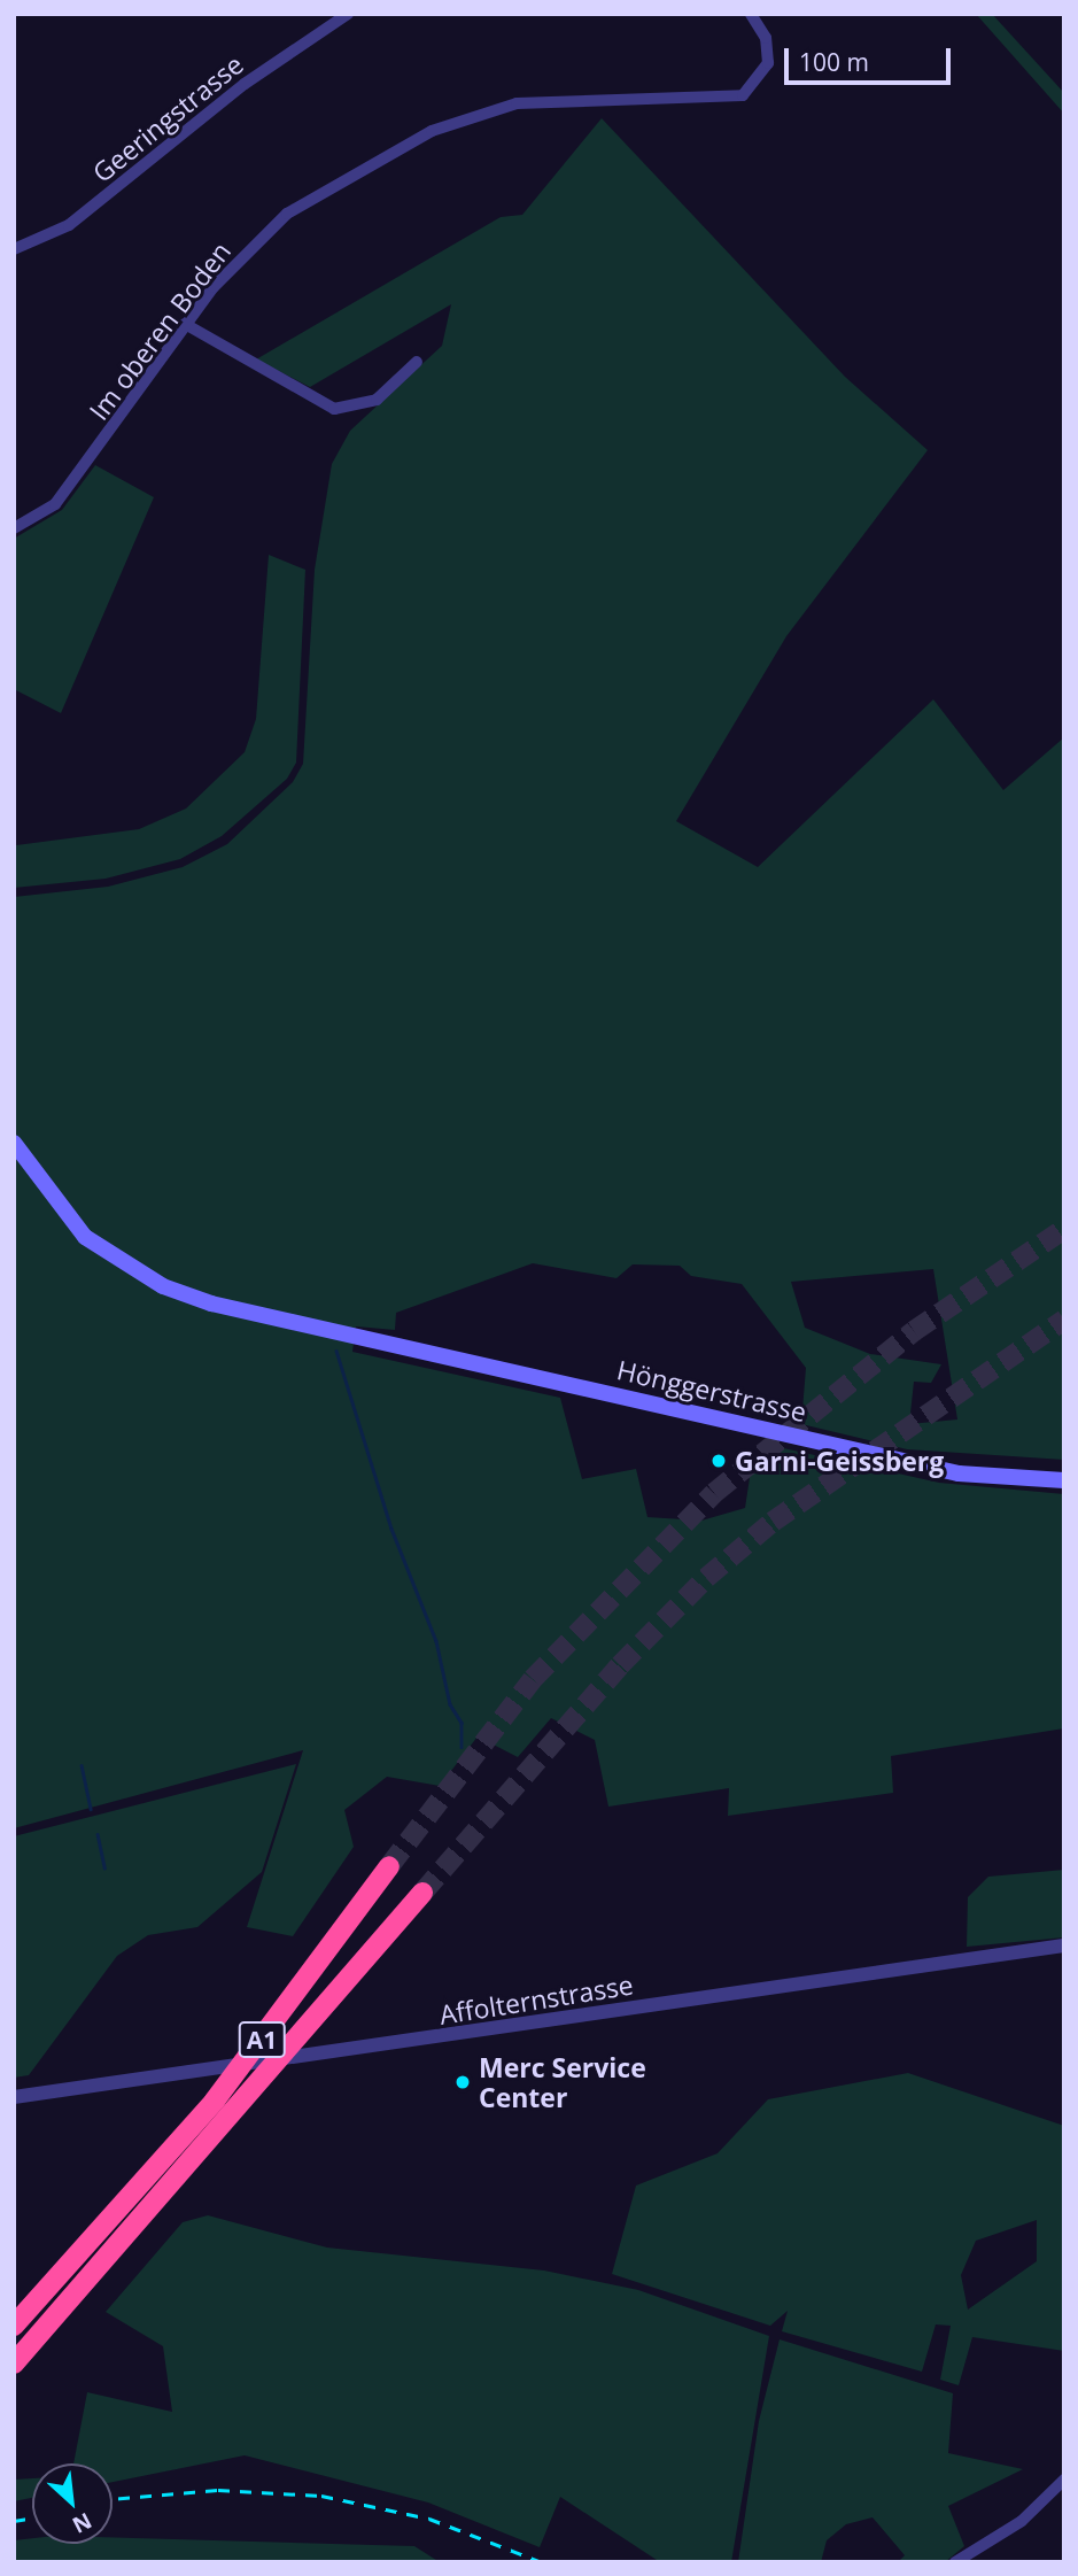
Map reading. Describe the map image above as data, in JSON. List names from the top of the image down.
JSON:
{
  "streets": {
    "highway": ["A1"],
    "main road": ["Hönggerstrasse"],
    "street": ["Geeringstrasse", "Im oberen Boden", "Affolternstrasse"]
  },
  "places": ["Garni-Geissberg", "Merc Service Center"],
  "scale_bar": "100 m",
  "north": "bottom right"
}
